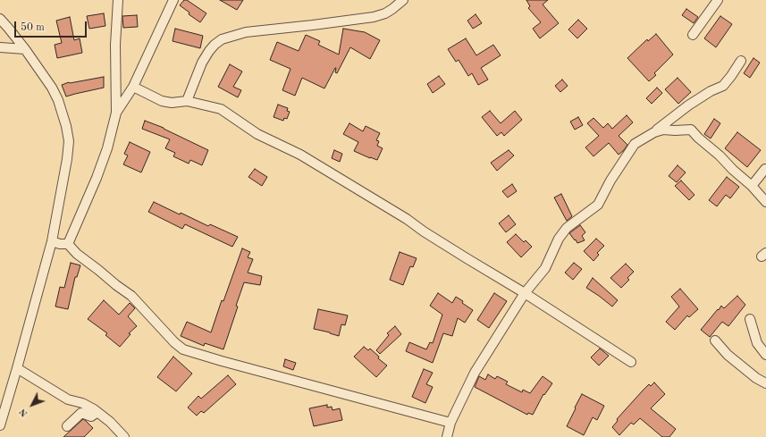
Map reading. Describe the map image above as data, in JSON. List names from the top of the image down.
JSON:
{
  "scale_bar": "50 m",
  "north": "bottom left"
}
